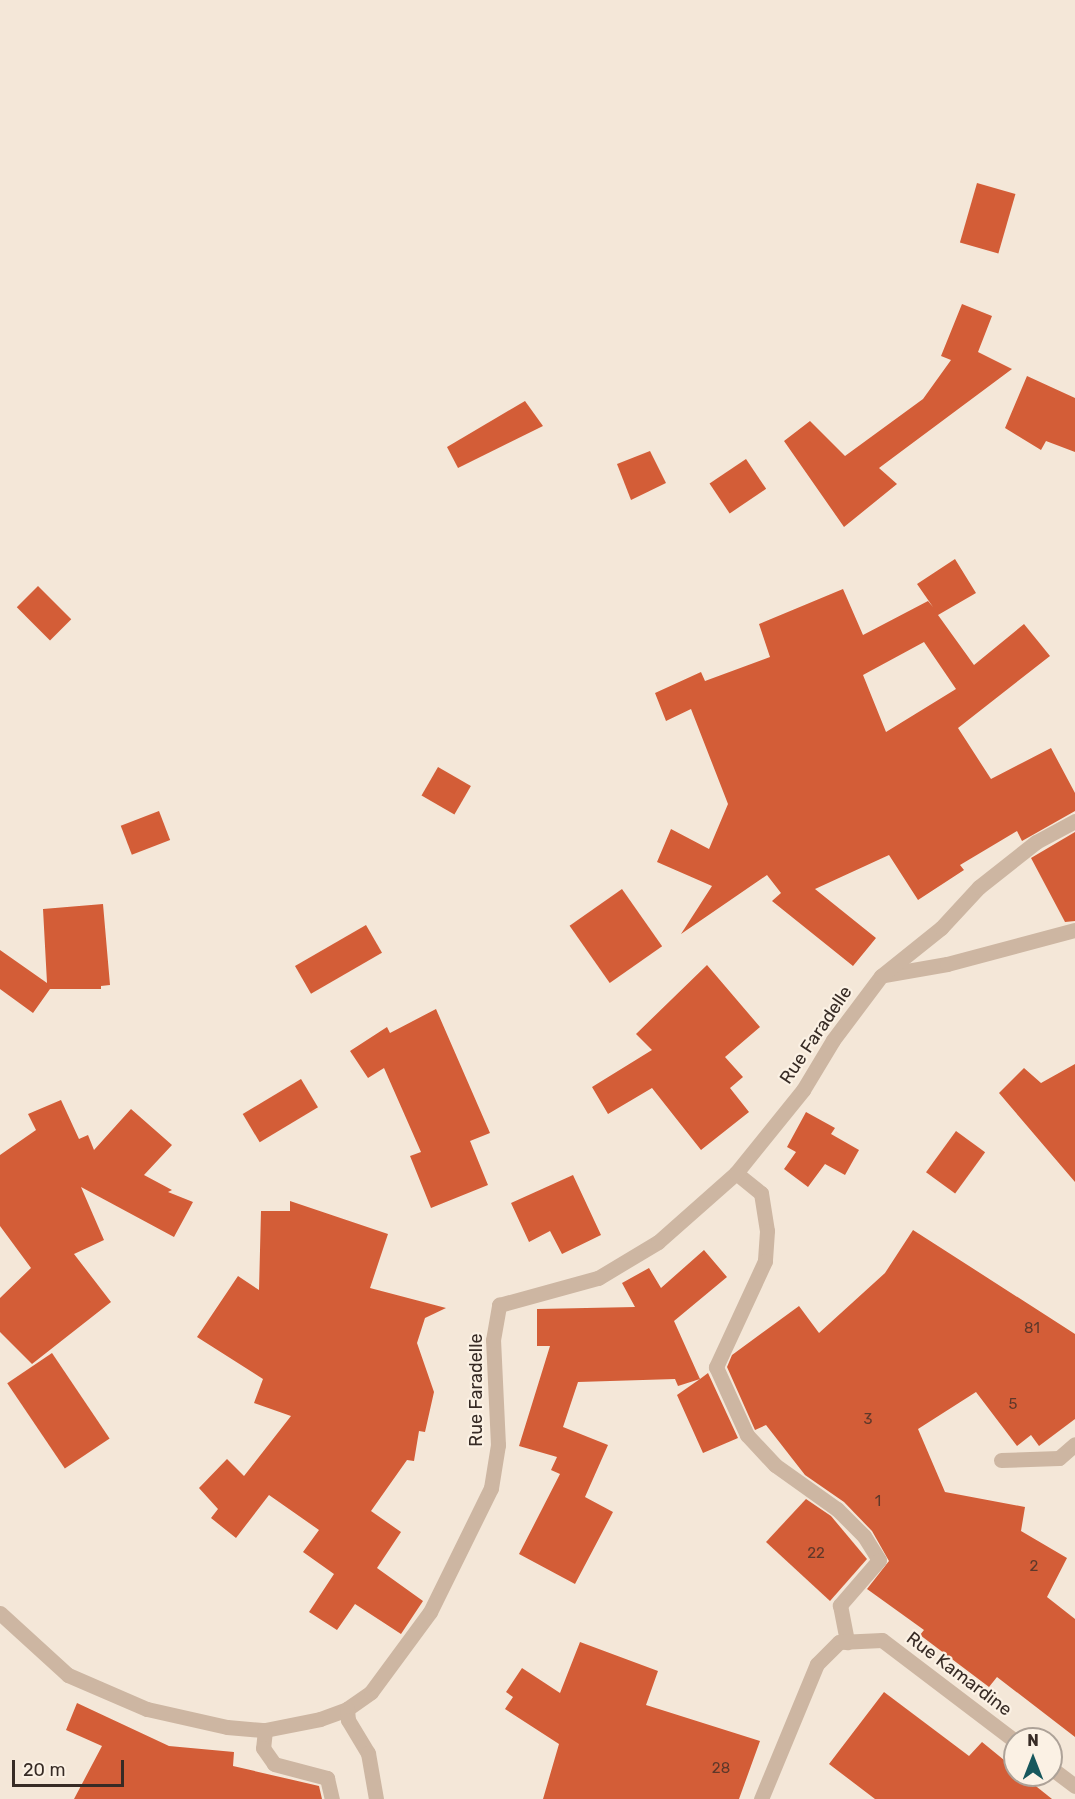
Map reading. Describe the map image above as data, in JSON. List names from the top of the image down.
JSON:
{
  "streets": {
    "street": ["Rue Faradelle", "Rue Kamardine"]
  },
  "house_numbers": [
    "81",
    "5",
    "3",
    "1",
    "22",
    "2",
    "28"
  ],
  "scale_bar": "20 m",
  "north": "top"
}
